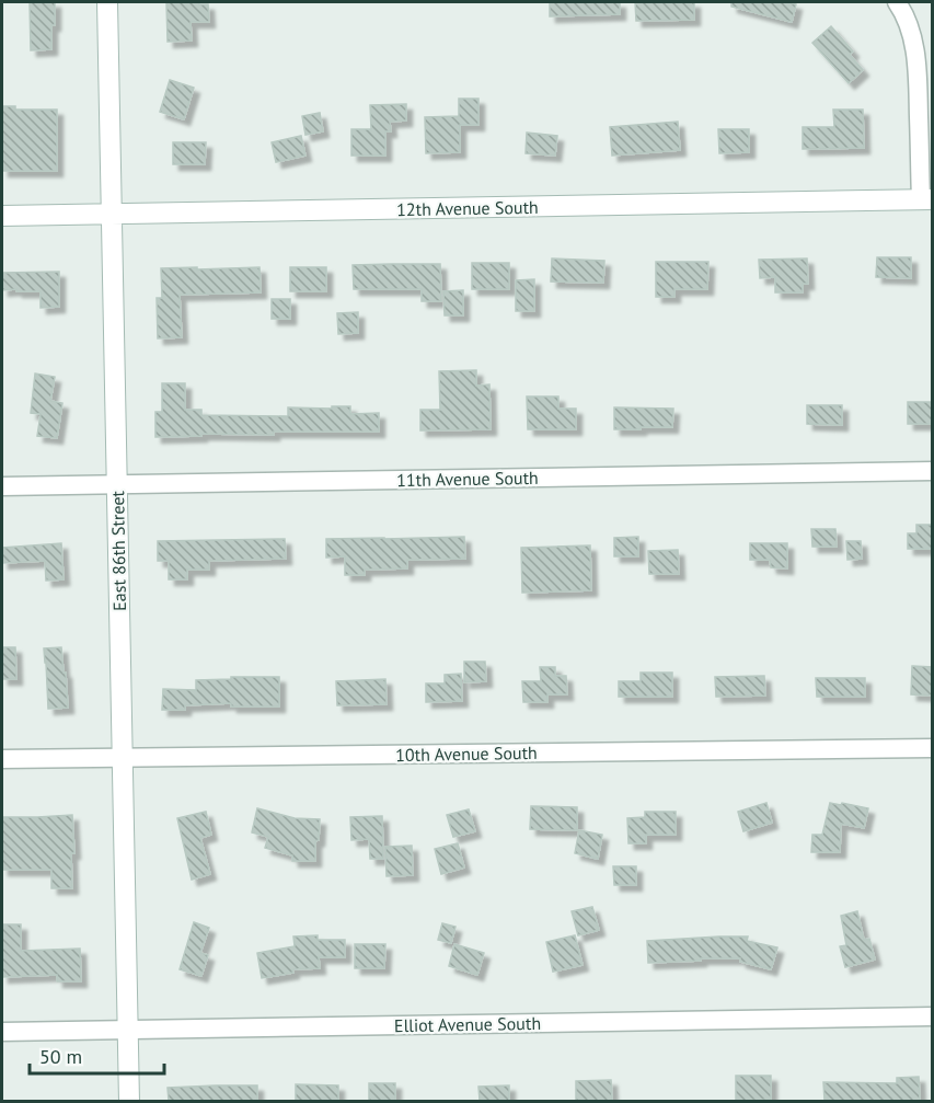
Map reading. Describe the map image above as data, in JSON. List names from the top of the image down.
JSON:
{
  "streets": {
    "street": [
      "12th Avenue South",
      "11th Avenue South",
      "East 86th Street",
      "10th Avenue South",
      "Elliot Avenue South"
    ]
  },
  "crossings": [
    ["12th Avenue South", "East 86th Street"],
    ["11th Avenue South", "East 86th Street"],
    ["East 86th Street", "10th Avenue South"],
    ["East 86th Street", "Elliot Avenue South"]
  ],
  "scale_bar": "50 m"
}
